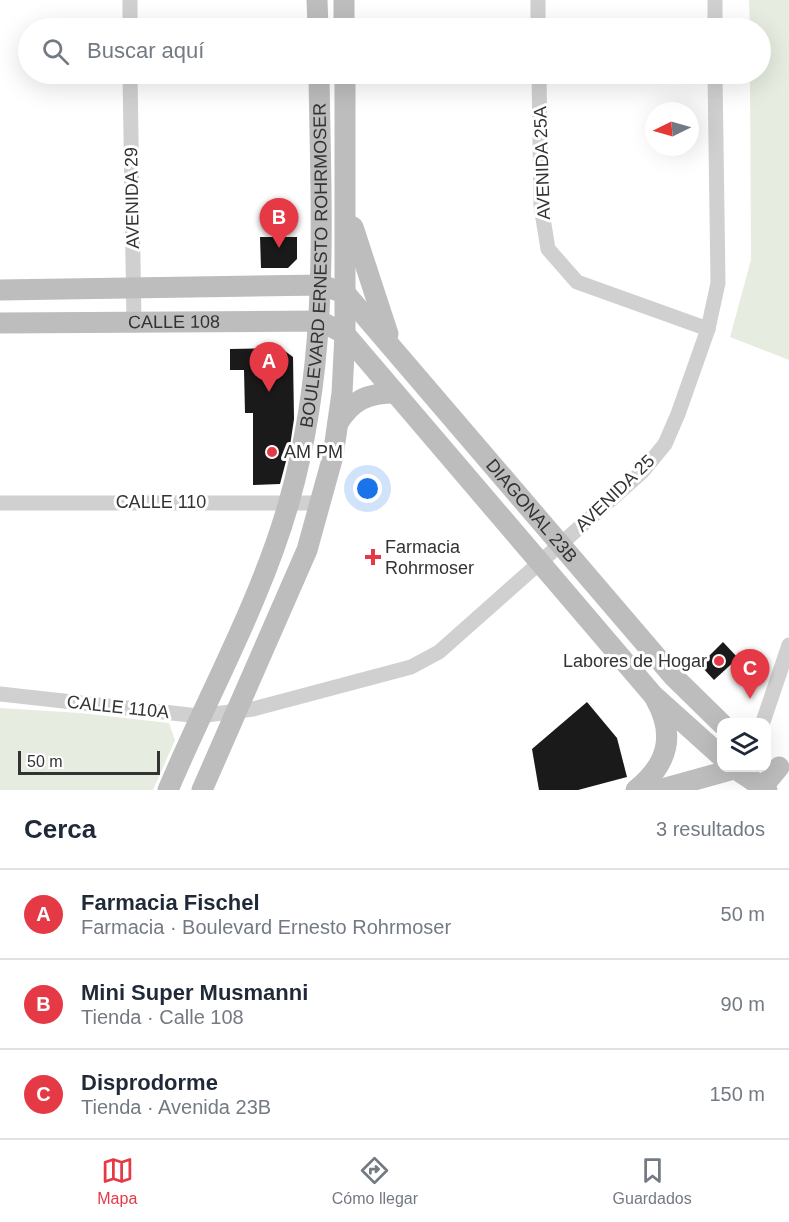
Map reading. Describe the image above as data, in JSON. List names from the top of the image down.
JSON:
{
  "streets": {
    "main road": ["BOULEVARD ERNESTO ROHRMOSER", "CALLE 108", "DIAGONAL 23B"],
    "street": [
      "AVENIDA 25A",
      "AVENIDA 29",
      "AVENIDA 25",
      "CALLE 110",
      "CALLE 110A"
    ]
  },
  "crossings": [
    ["AVENIDA 25A", "AVENIDA 25"],
    ["AVENIDA 29", "CALLE 108"],
    ["BOULEVARD ERNESTO ROHRMOSER", "CALLE 108"],
    ["BOULEVARD ERNESTO ROHRMOSER", "AVENIDA 25"],
    ["BOULEVARD ERNESTO ROHRMOSER", "CALLE 110"],
    ["BOULEVARD ERNESTO ROHRMOSER", "DIAGONAL 23B"],
    ["BOULEVARD ERNESTO ROHRMOSER", "CALLE 110A"],
    ["CALLE 108", "DIAGONAL 23B"],
    ["AVENIDA 25", "DIAGONAL 23B"],
    ["AVENIDA 25", "CALLE 110A"]
  ],
  "places": {
    "other": ["AM PM", "Labores de Hogar"],
    "health": ["Farmacia Rohrmoser"]
  },
  "scale_bar": "50 m",
  "north": "left",
  "page": {
    "search": "Buscar aquí",
    "pins": ["B", "A", "C"],
    "scale": "50 m",
    "heading": ["Cerca", "3 resultados"],
    "list": [
      {
        "mark": "A",
        "name": "Farmacia Fischel",
        "note": "Farmacia · Boulevard Ernesto Rohrmoser",
        "value": "50 m"
      },
      {
        "mark": "B",
        "name": "Mini Super Musmanni",
        "note": "Tienda · Calle 108",
        "value": "90 m"
      },
      {
        "mark": "C",
        "name": "Disprodorme",
        "note": "Tienda · Avenida 23B",
        "value": "150 m"
      }
    ],
    "nav": ["Mapa", "Cómo llegar", "Guardados"]
  }
}
